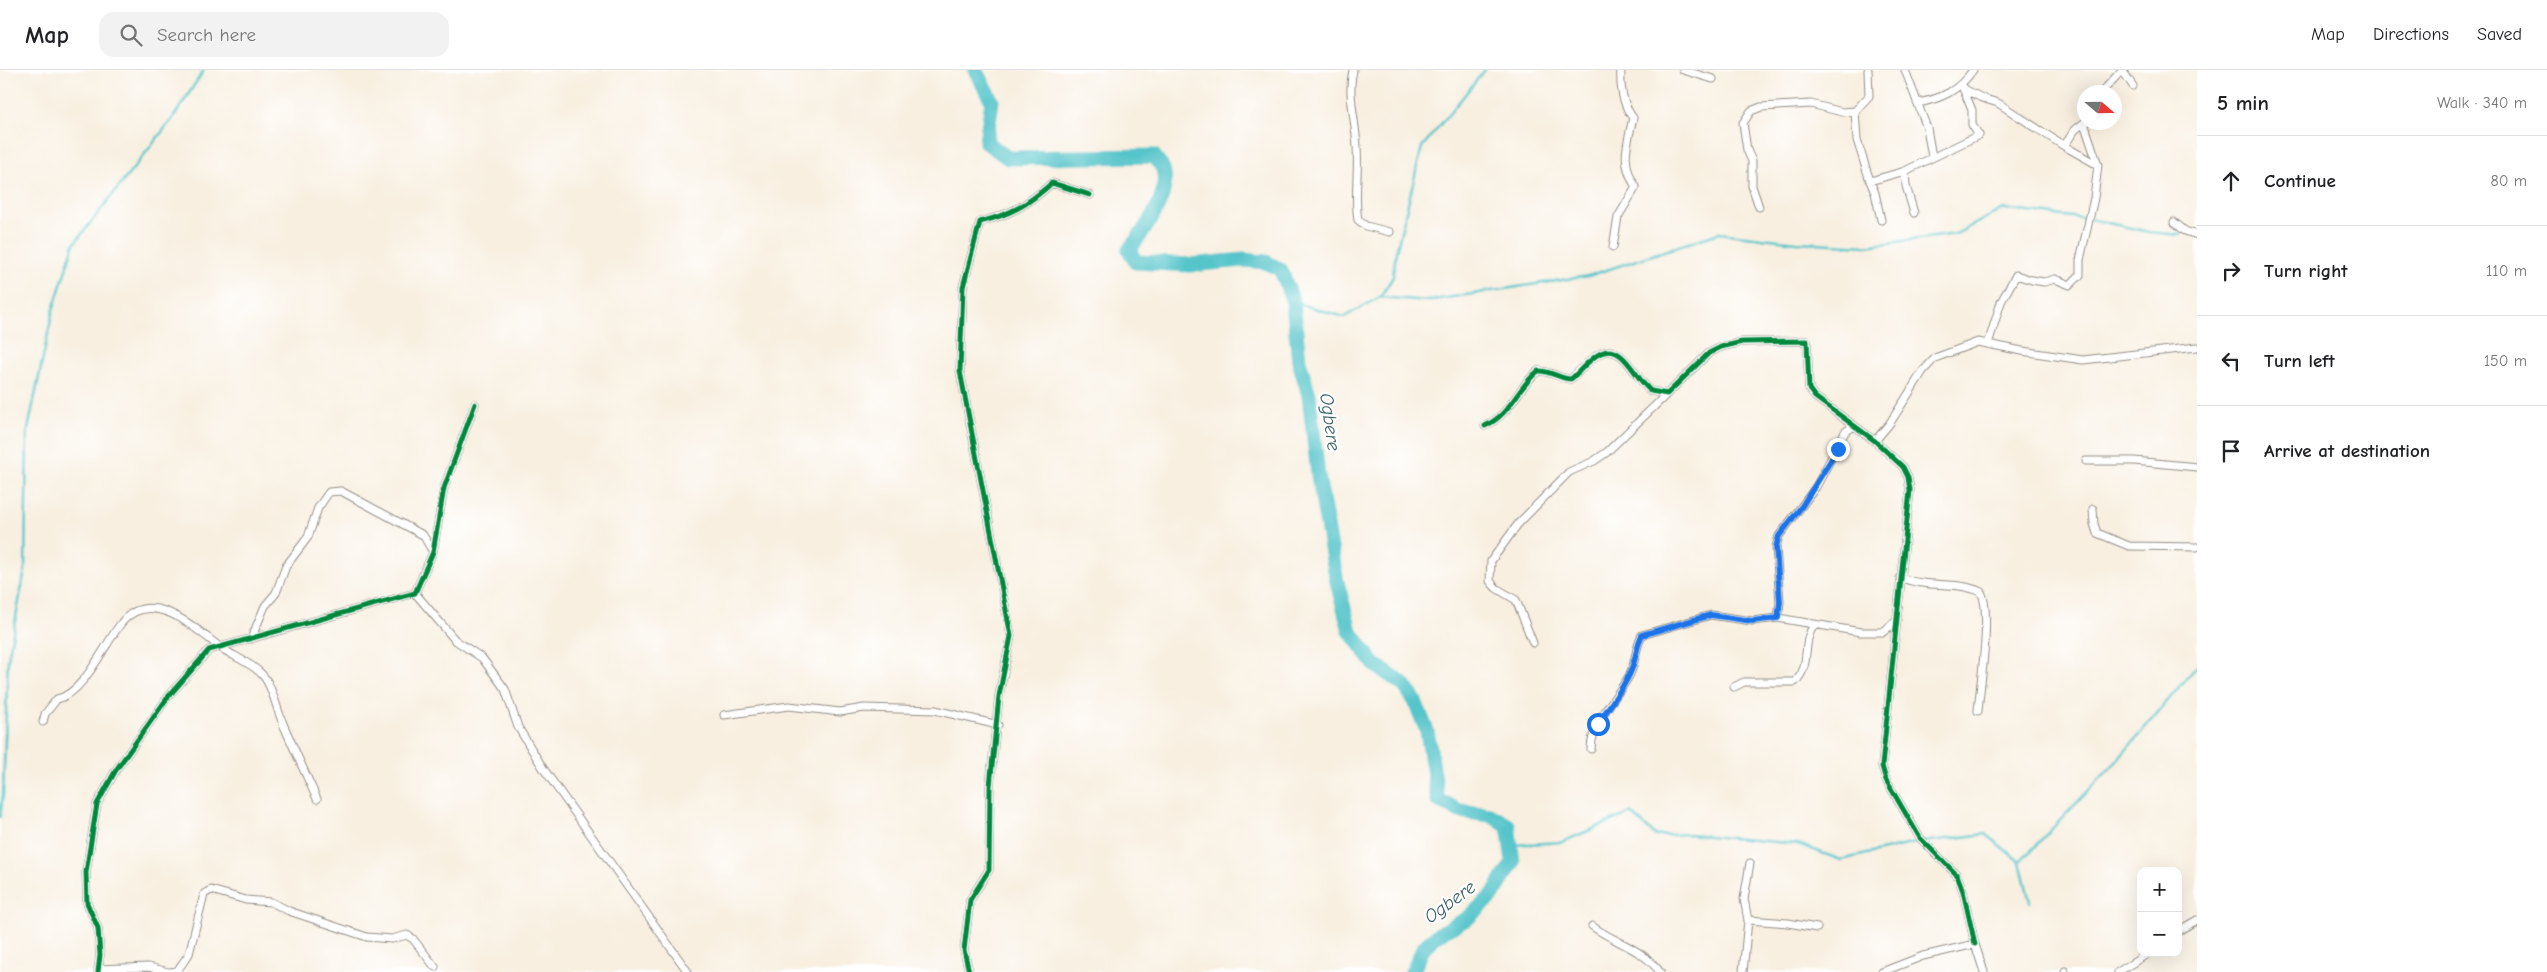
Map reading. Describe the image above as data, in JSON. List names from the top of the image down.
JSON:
{
  "water": ["Ogbere"],
  "north": "right",
  "page": {
    "header": "Map",
    "search": "Search here",
    "nav": ["Map", "Directions", "Saved"],
    "heading": ["5 min", "Walk · 340 m"],
    "list": [
      ["Continue", "80 m"],
      ["Turn right", "110 m"],
      ["Turn left", "150 m"],
      "Arrive at destination"
    ],
    "map_buttons": ["+", "−"]
  }
}
